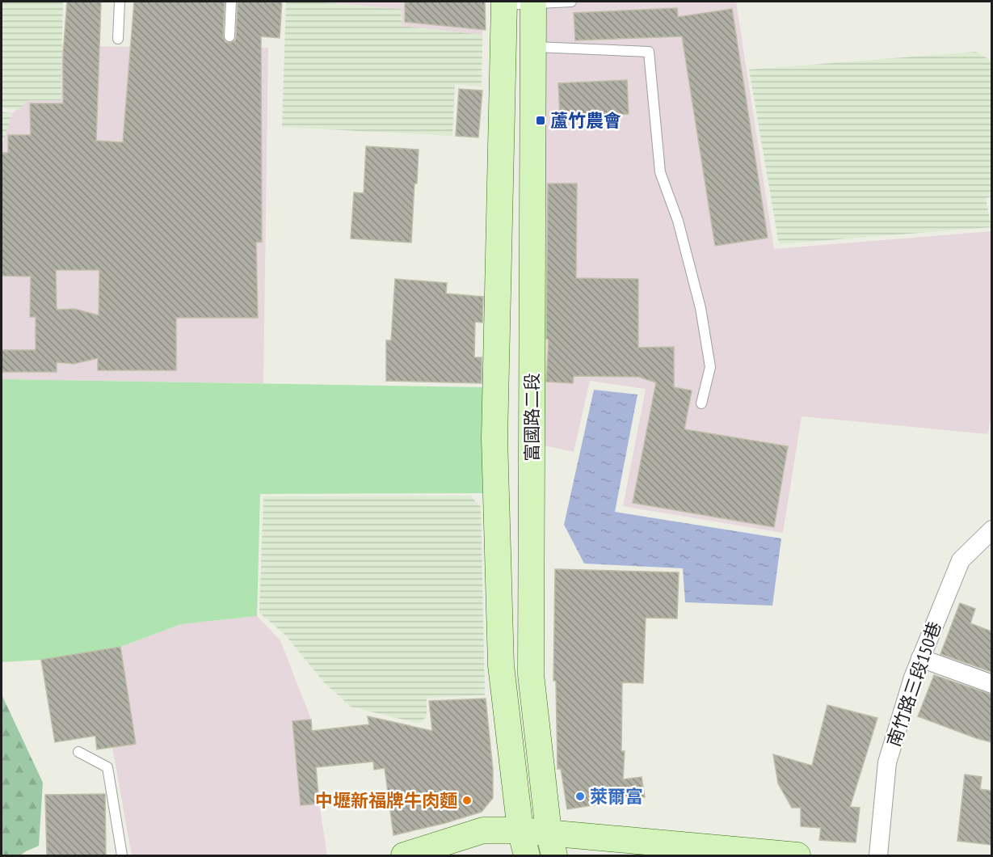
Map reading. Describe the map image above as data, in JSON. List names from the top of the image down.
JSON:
{
  "streets": {
    "street": ["富國路二段", "南竹路三段150巷"]
  },
  "places": {
    "transit": ["蘆竹農會"],
    "other": ["萊爾富", "中壢新福牌牛肉麵"]
  }
}
